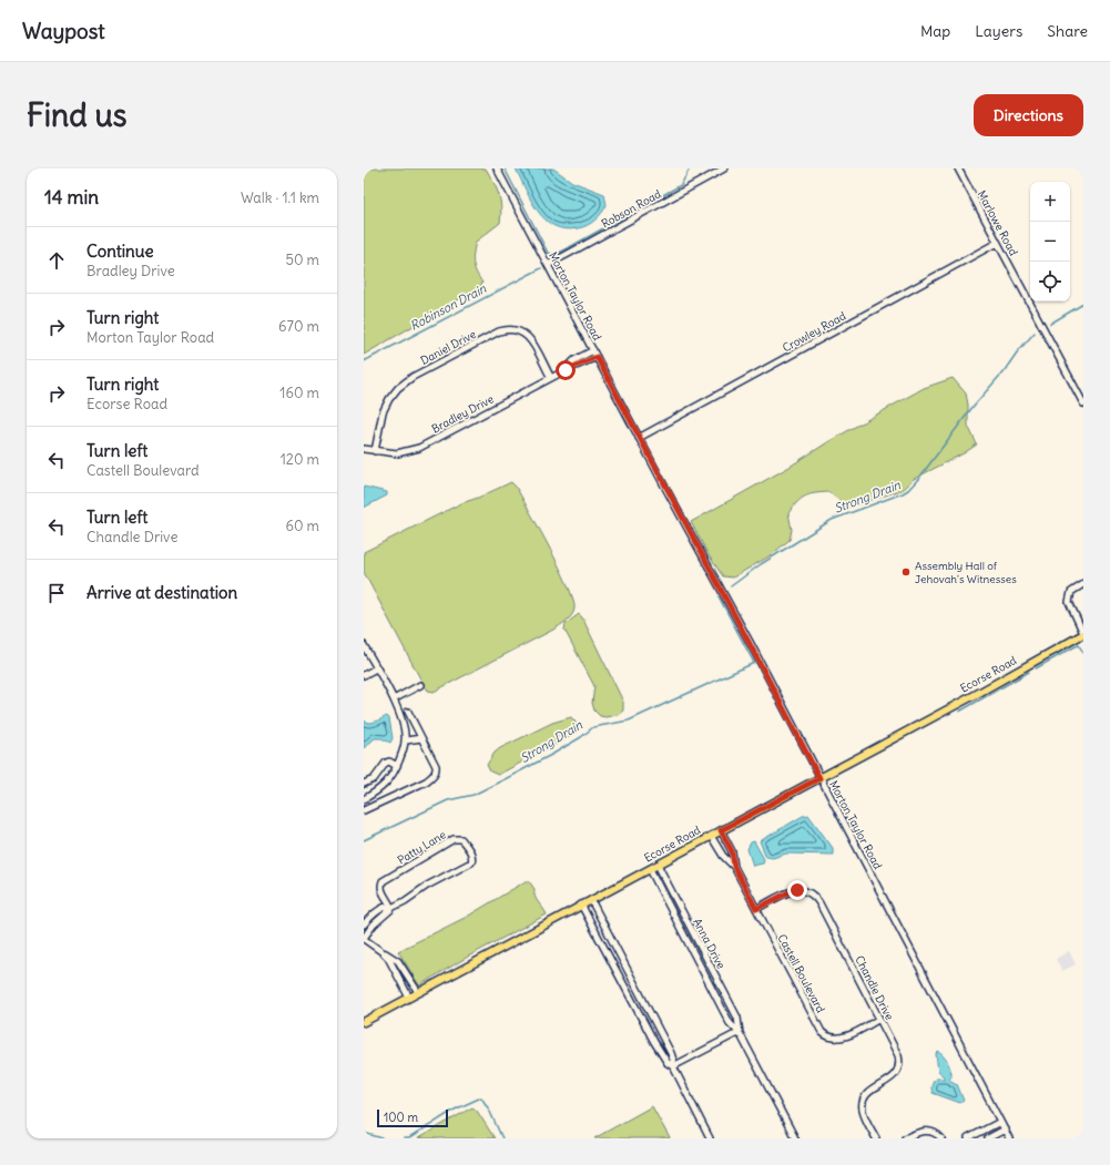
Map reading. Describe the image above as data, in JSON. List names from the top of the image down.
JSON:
{
  "streets": {
    "main road": ["Ecorse Road"],
    "street": [
      "Robson Road",
      "Marlowe Road",
      "Morton Taylor Road",
      "Crowley Road",
      "Daniel Drive",
      "Bradley Drive",
      "Patty Lane",
      "Anna Drive",
      "Castell Boulevard",
      "Chandle Drive"
    ]
  },
  "crossings": [
    ["Robson Road", "Morton Taylor Road"],
    ["Marlowe Road", "Crowley Road"],
    ["Morton Taylor Road", "Crowley Road"],
    ["Morton Taylor Road", "Bradley Drive"],
    ["Morton Taylor Road", "Ecorse Road"],
    ["Daniel Drive", "Bradley Drive"],
    ["Ecorse Road", "Anna Drive"],
    ["Ecorse Road", "Castell Boulevard"],
    ["Castell Boulevard", "Chandle Drive"]
  ],
  "water": ["Robinson Drain", "Strong Drain"],
  "places": ["Assembly Hall of Jehovah's Witnesses"],
  "scale_bar": "100 m",
  "page": {
    "header": "Waypost",
    "nav": ["Map", "Layers", "Share"],
    "buttons": "Directions",
    "title": "Find us",
    "heading": ["14 min", "Walk · 1.1 km"],
    "map_buttons": ["+", "−"],
    "list": [
      ["Continue", "Bradley Drive", "50 m"],
      ["Turn right", "Morton Taylor Road", "670 m"],
      ["Turn right", "Ecorse Road", "160 m"],
      ["Turn left", "Castell Boulevard", "120 m"],
      ["Turn left", "Chandle Drive", "60 m"],
      "Arrive at destination"
    ],
    "scale": "100 m"
  }
}
